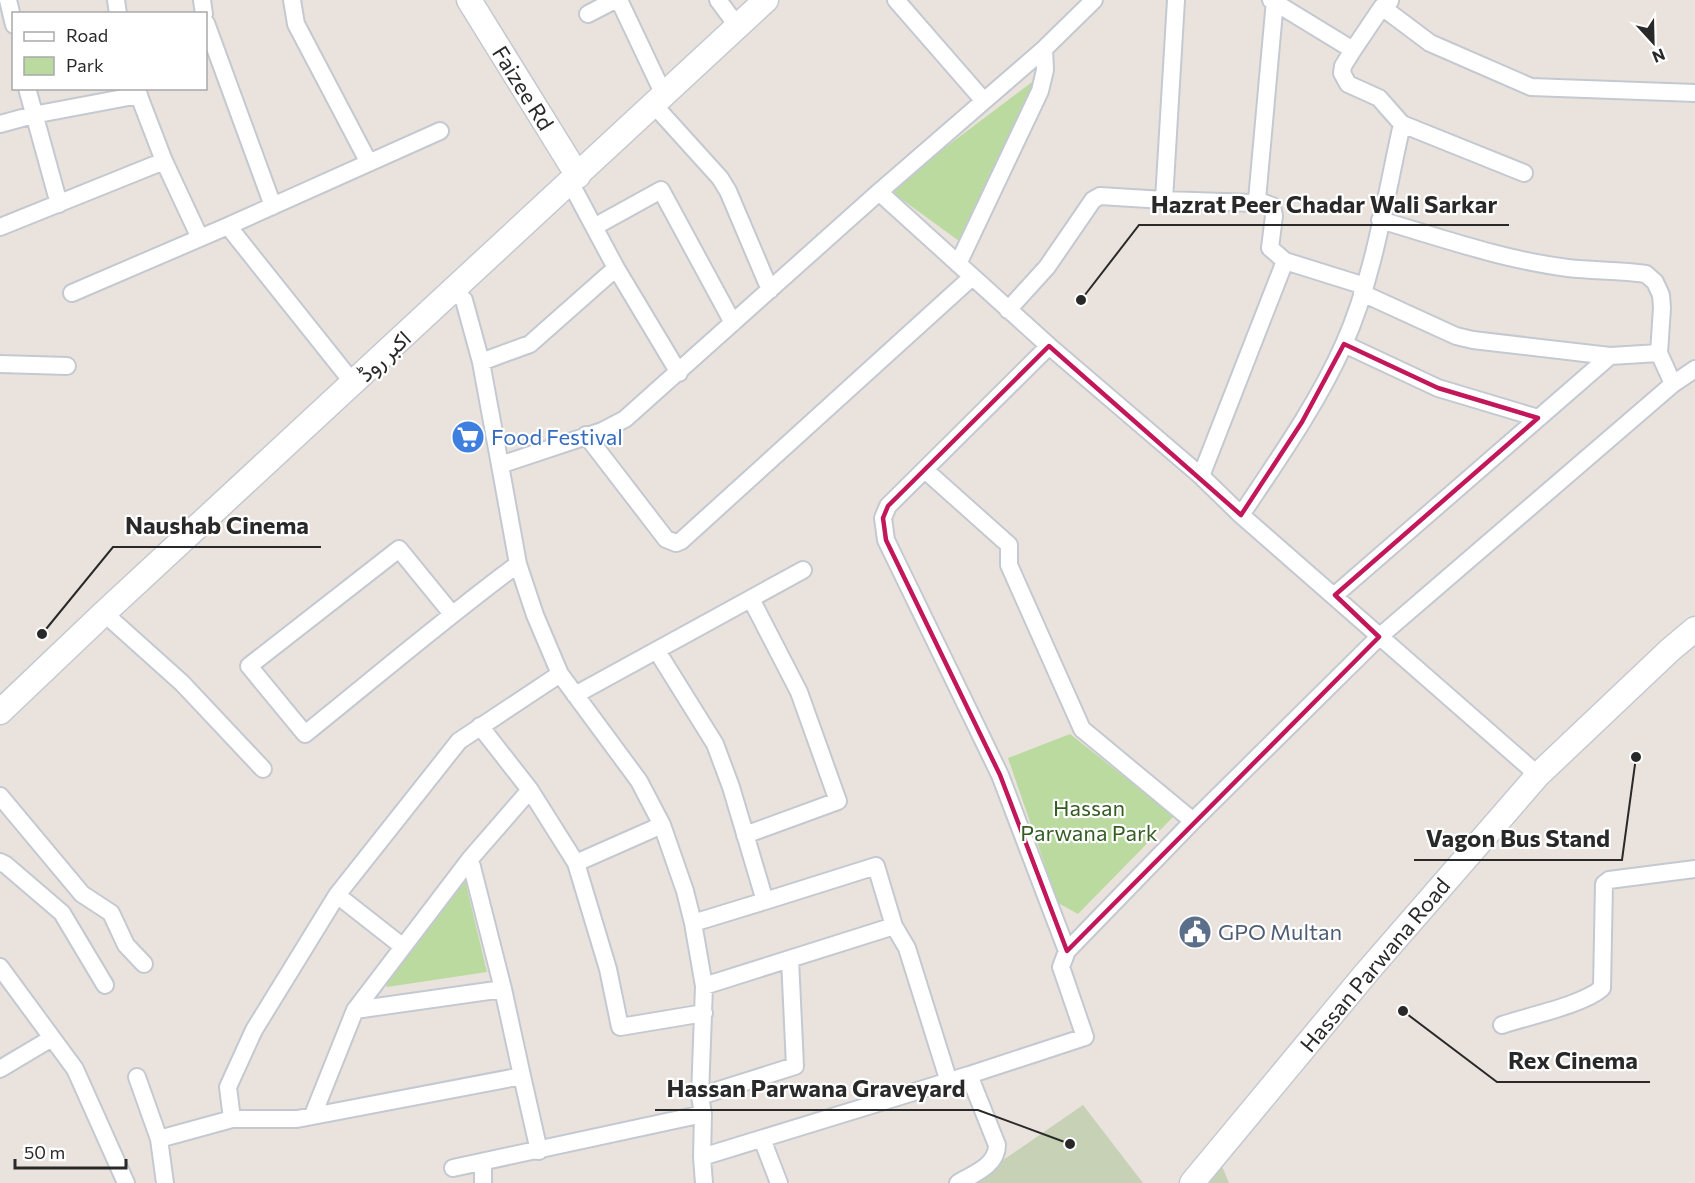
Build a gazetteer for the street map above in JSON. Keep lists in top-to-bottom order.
{
  "streets": {
    "main road": ["Faizee Rd", "اکبر روڈ", "Hassan Parwana Road"]
  },
  "crossings": [
    ["Faizee Rd", "اکبر روڈ"]
  ],
  "parks": ["Hassan Parwana Park"],
  "places": {
    "other": [
      "Hazrat Peer Chadar Wali Sarkar",
      "Naushab Cinema",
      "Vagon Bus Stand",
      "Rex Cinema",
      "Hassan Parwana Graveyard"
    ],
    "supermarket": ["Food Festival"],
    "public building": ["GPO Multan"]
  },
  "legend": ["Road", "Park"],
  "scale_bar": "50 m",
  "north": "bottom"
}
